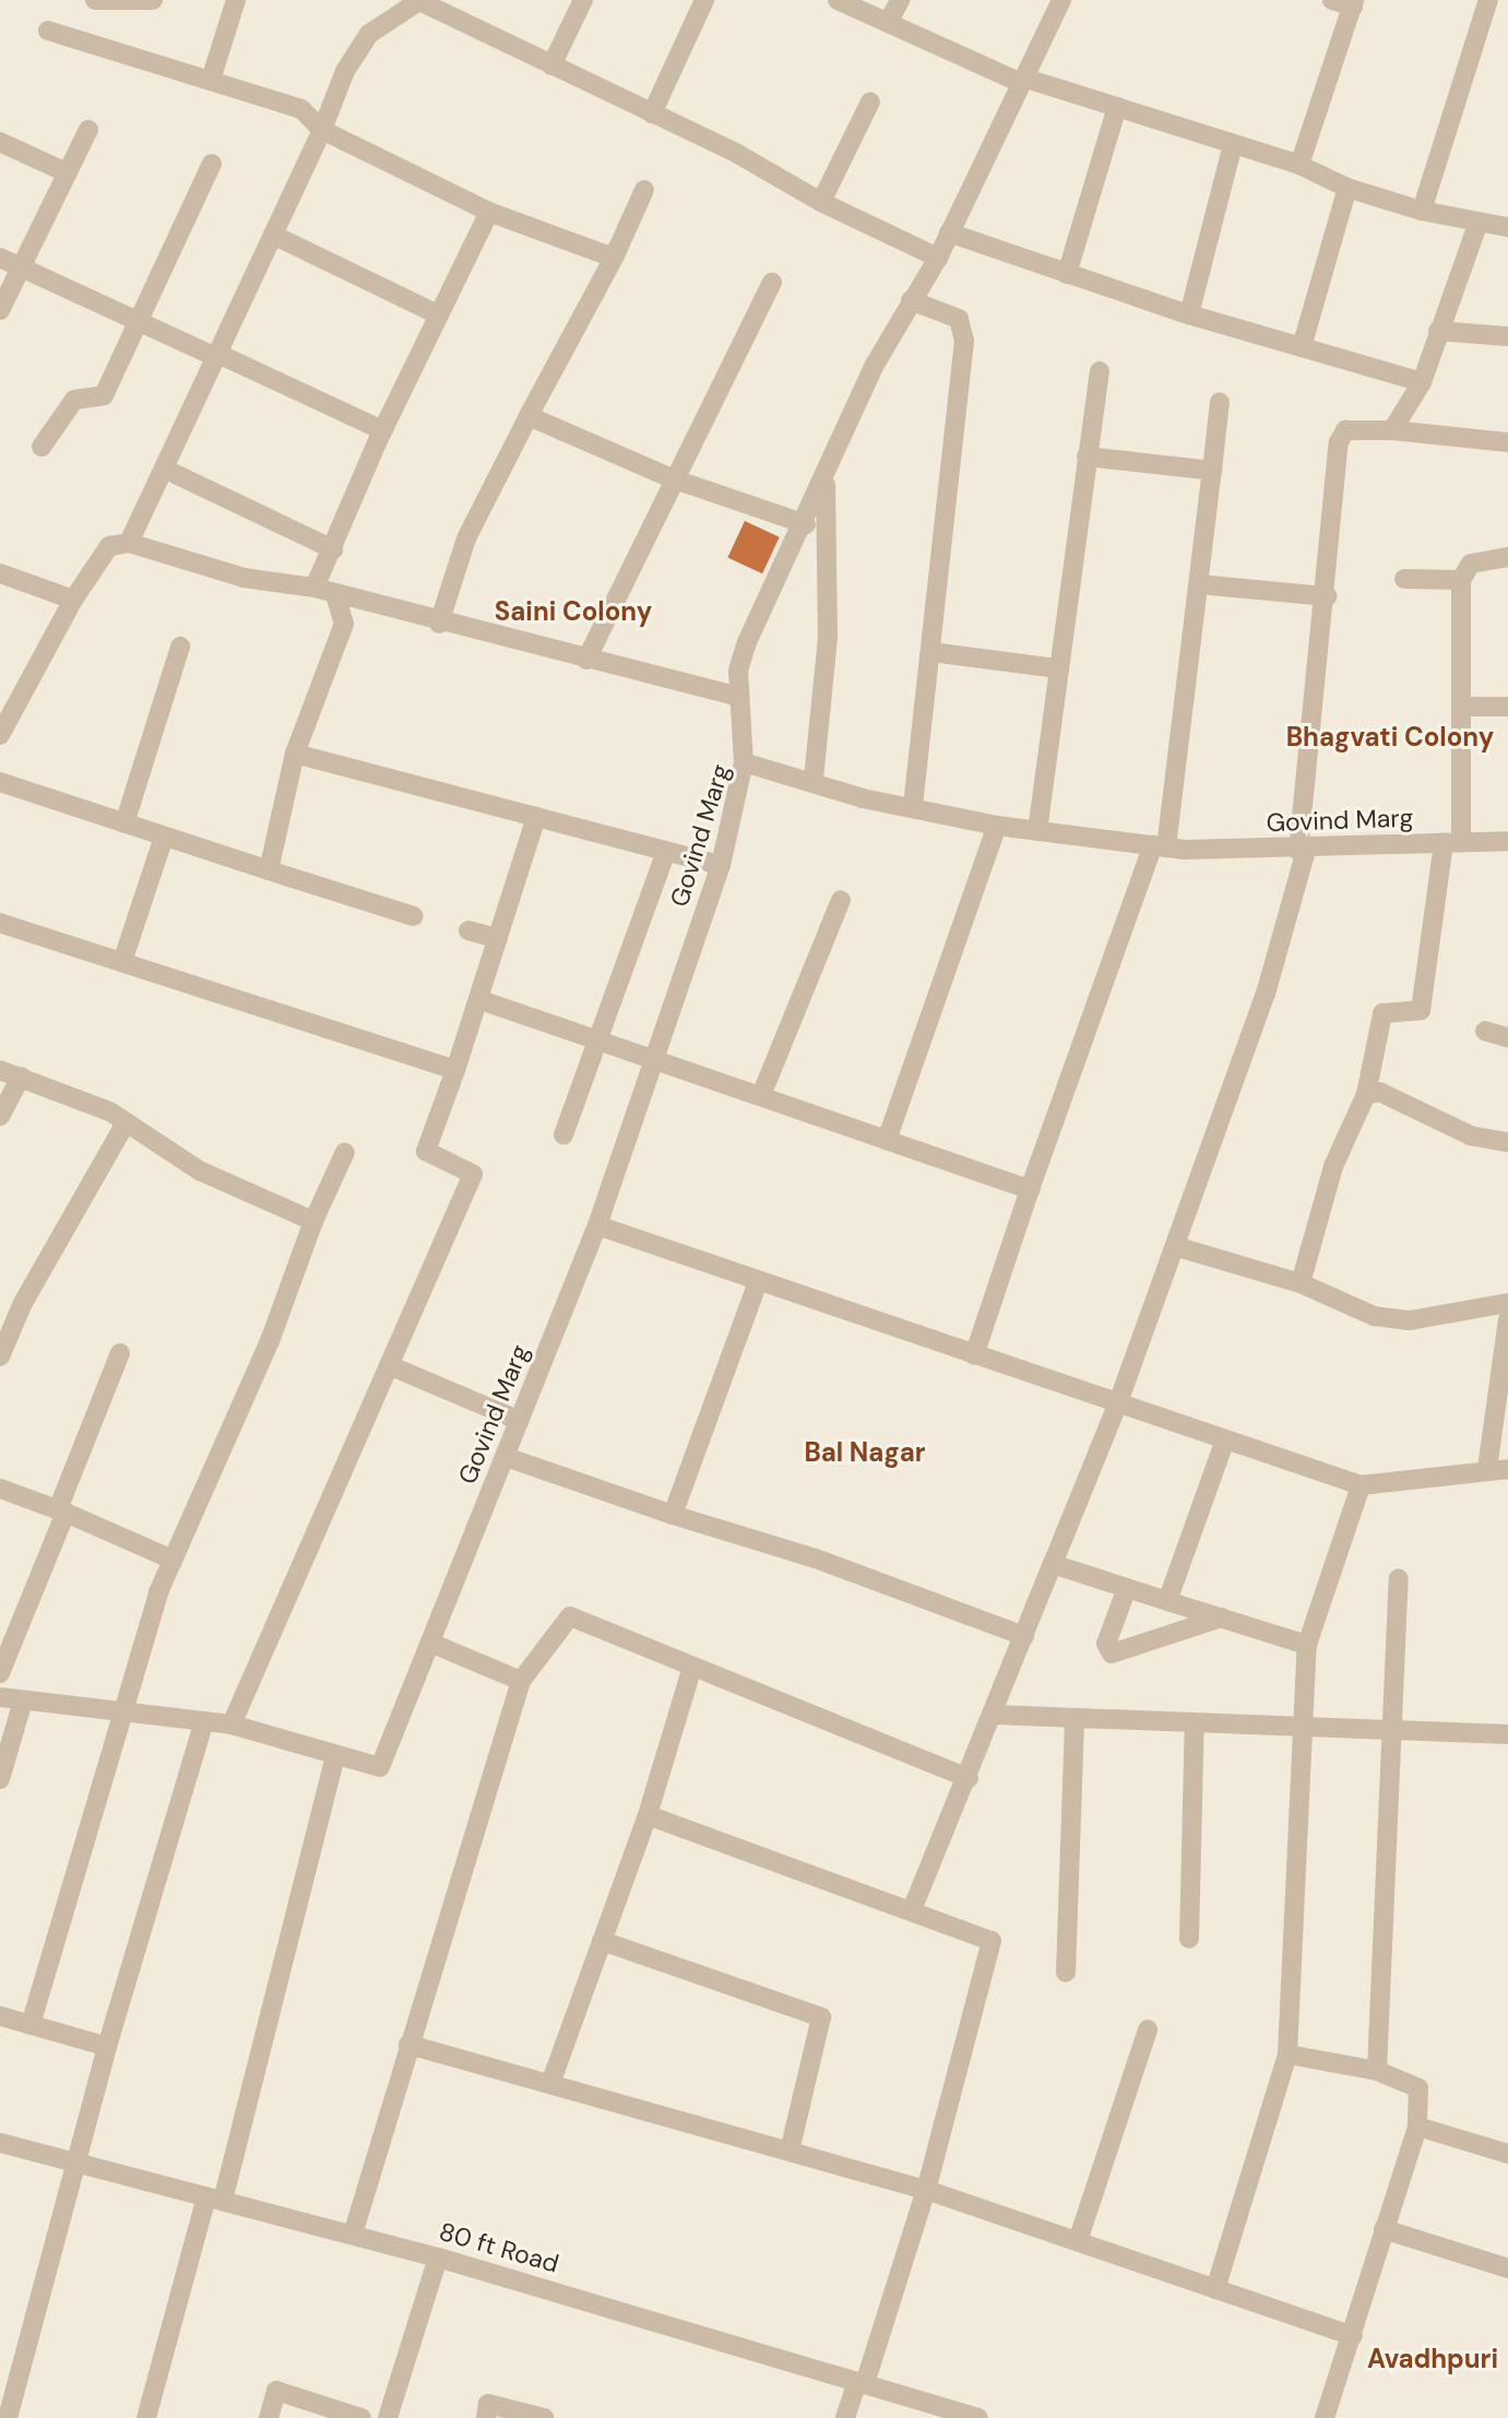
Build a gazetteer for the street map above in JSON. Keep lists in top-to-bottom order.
{
  "streets": {
    "street": ["Govind Marg", "80 ft Road"]
  },
  "districts": [
    "Saini Colony",
    "Bhagvati Colony",
    "Bal Nagar",
    "Avadhpuri"
  ]
}
